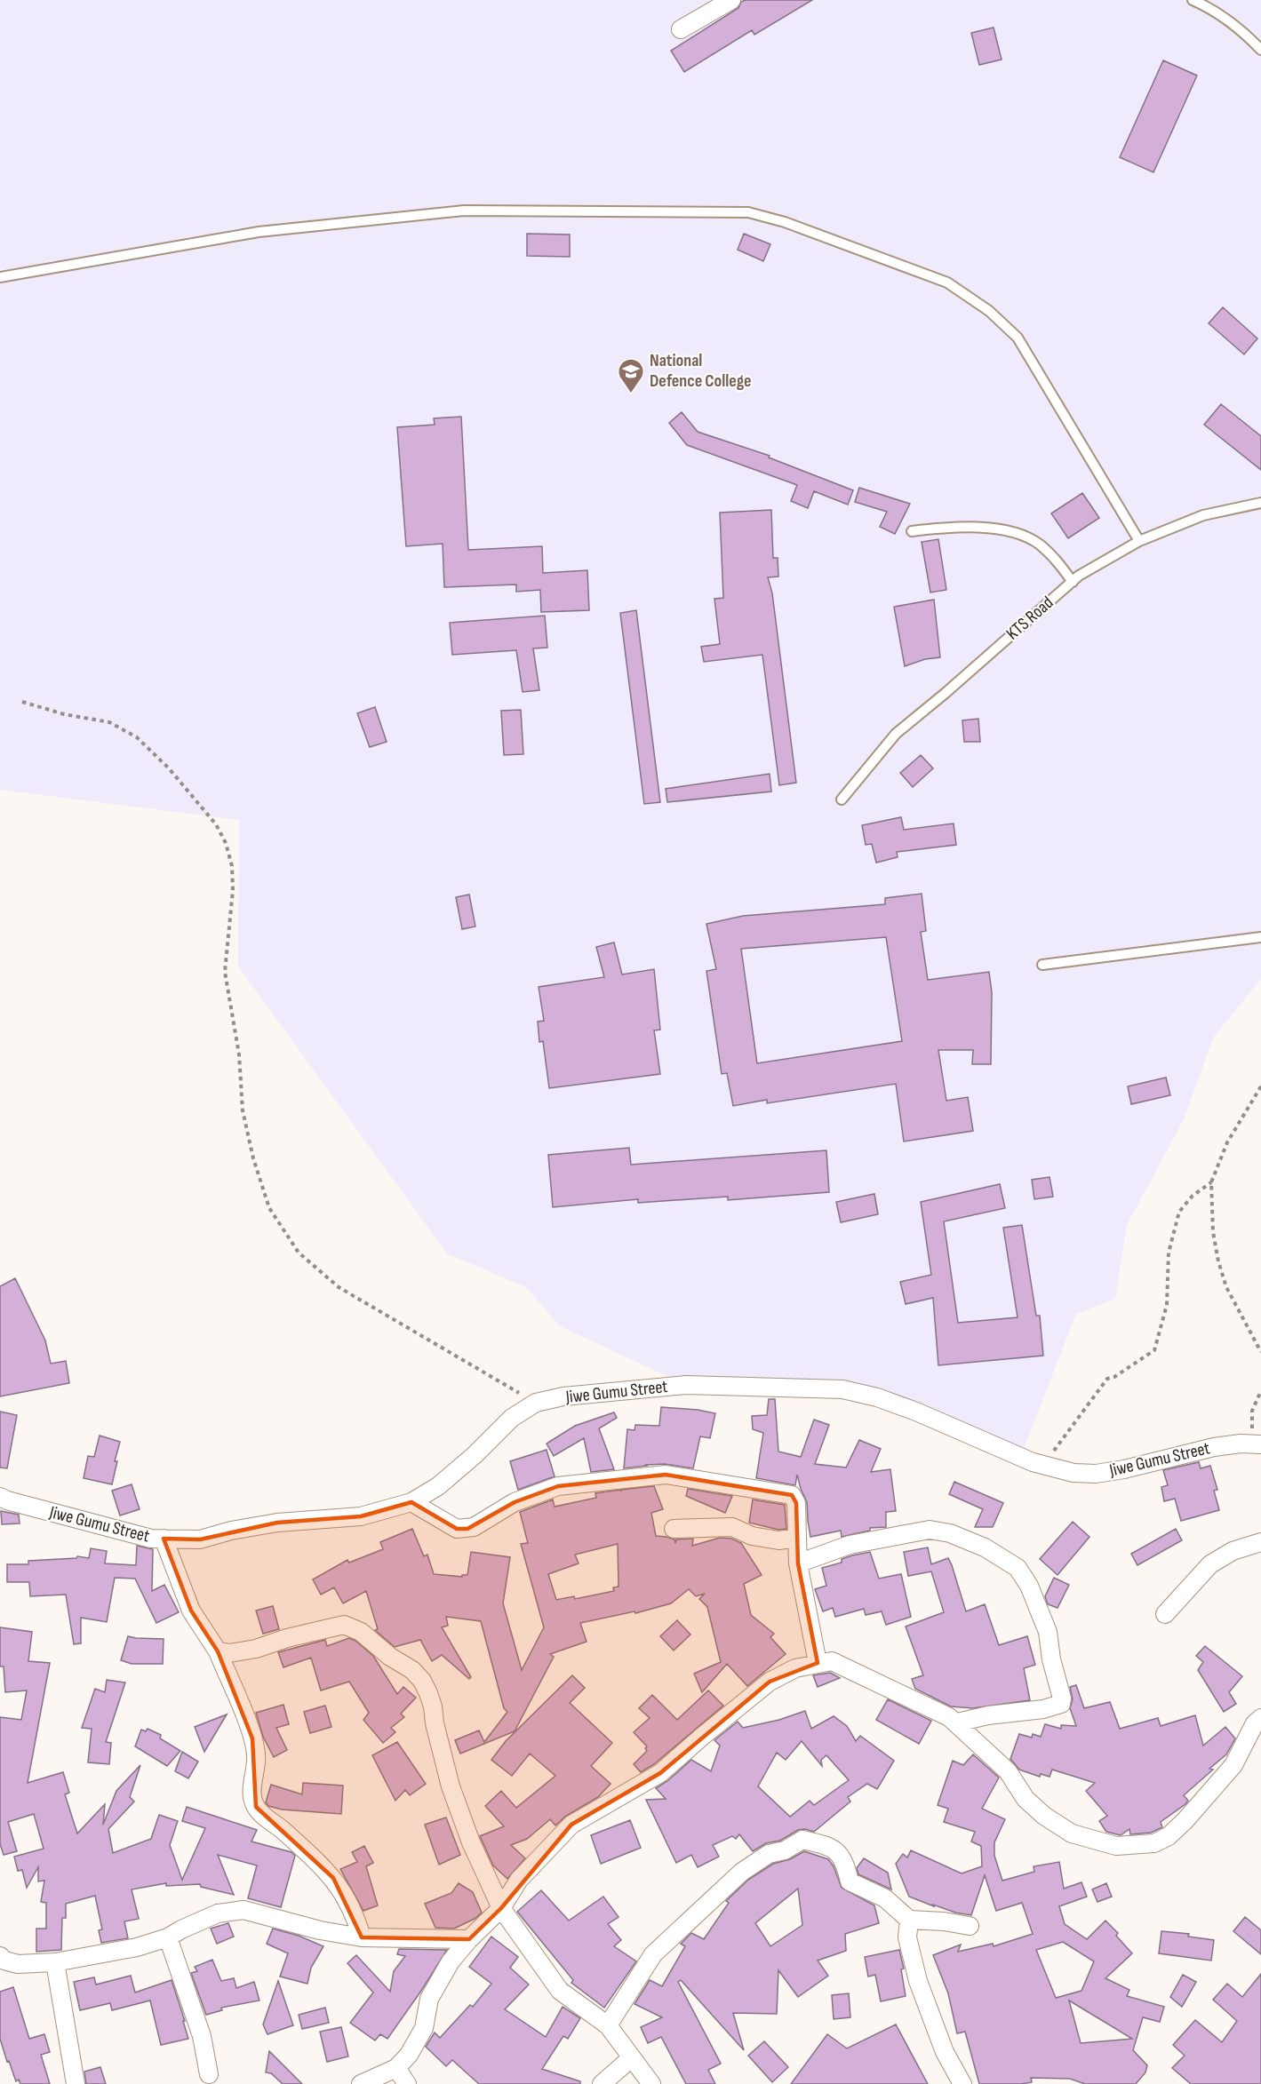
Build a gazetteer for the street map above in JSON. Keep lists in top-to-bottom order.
{
  "streets": {
    "street": ["Jiwe Gumu Street"],
    "lane": ["KTS Road"]
  },
  "places": {
    "school or university": ["National Defence College"]
  }
}
